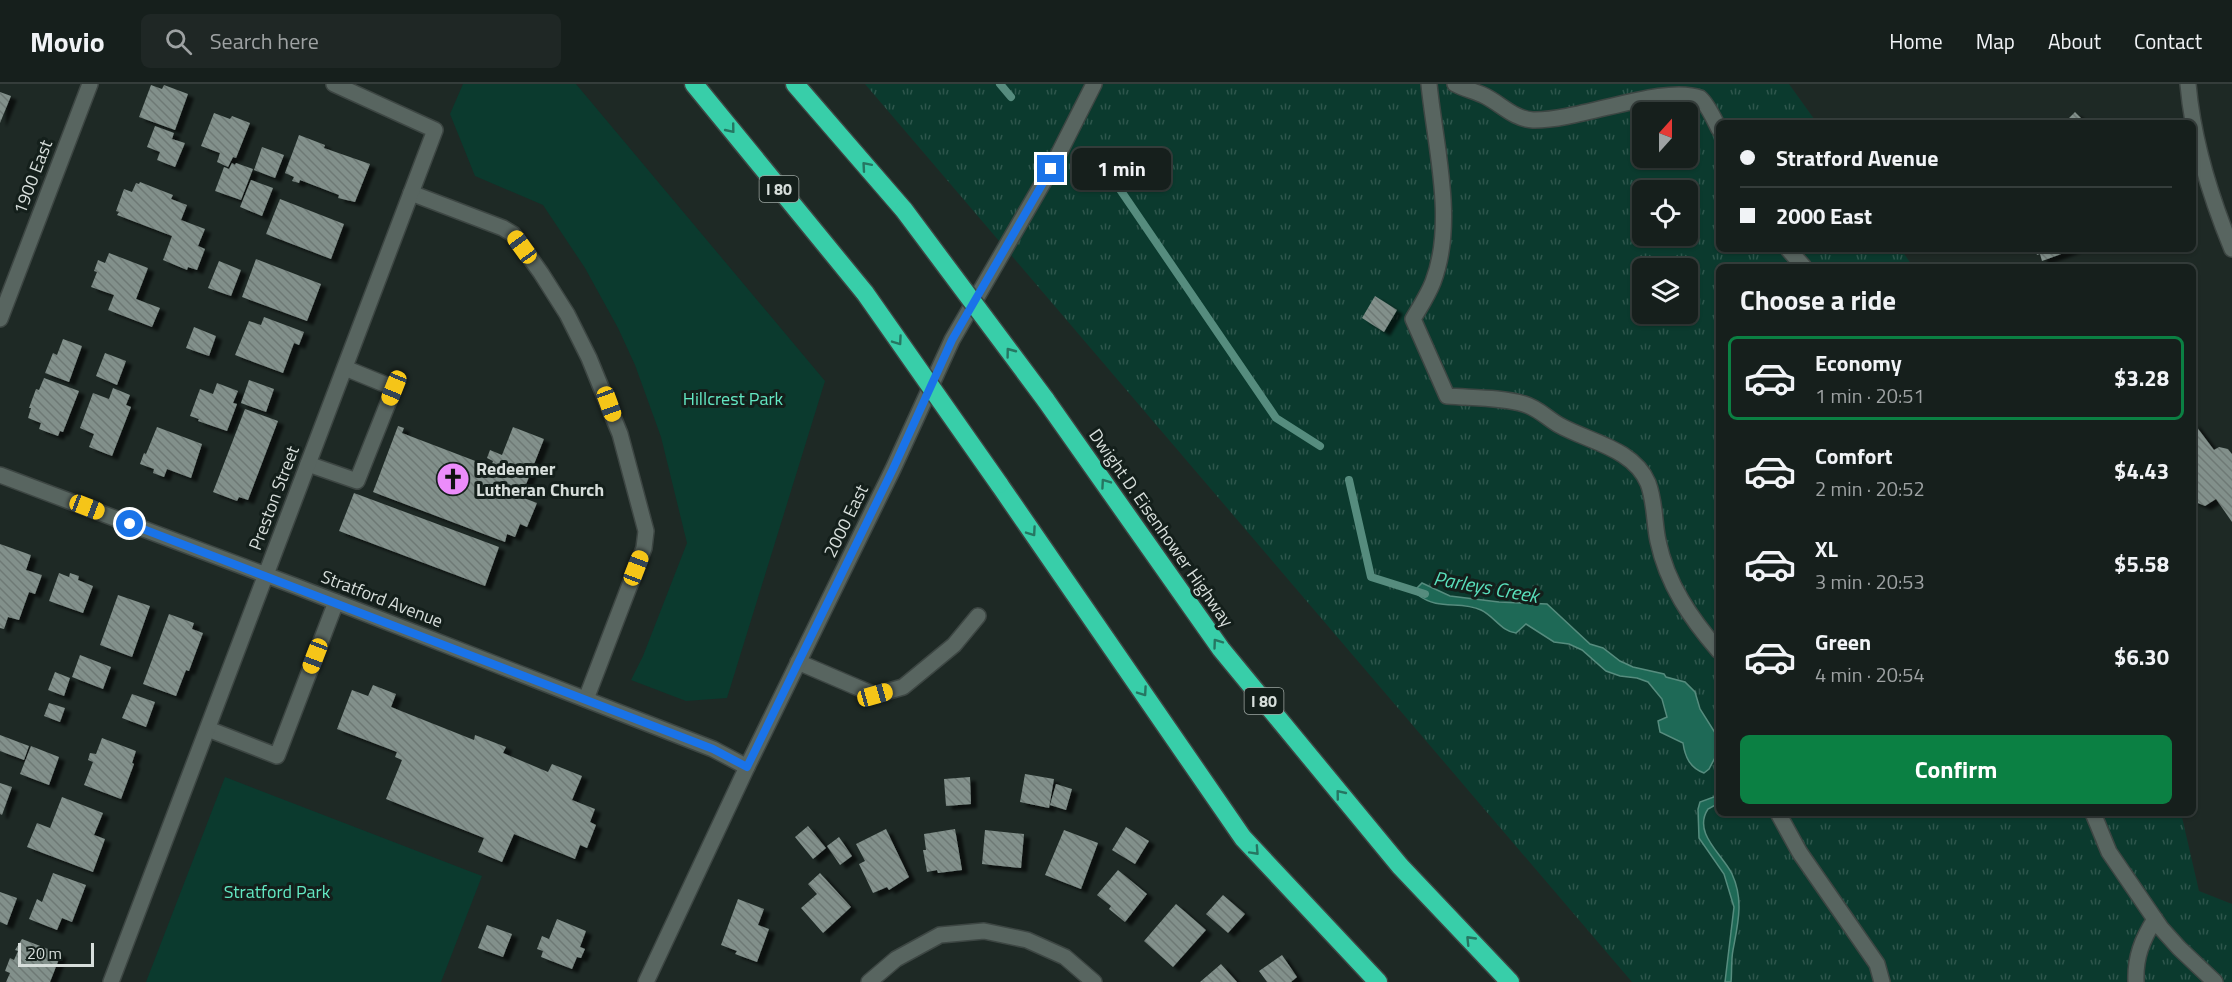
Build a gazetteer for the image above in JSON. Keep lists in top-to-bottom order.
{
  "streets": {
    "highway": ["I 80", "Dwight D. Eisenhower Highway"],
    "street": [
      "1900 East",
      "Preston Street",
      "2000 East",
      "Stratford Avenue"
    ]
  },
  "crossings": [
    ["Preston Street", "Stratford Avenue"],
    ["2000 East", "Stratford Avenue"]
  ],
  "water": ["Parleys Creek"],
  "parks": ["Hillcrest Park", "Stratford Park"],
  "places": {
    "church": ["Redeemer Lutheran Church"]
  },
  "scale_bar": "20 m",
  "north": "top",
  "page": {
    "header": "Movio",
    "search": "Search here",
    "nav": [
      "Home",
      "Map",
      "About",
      "Contact"
    ],
    "banner": ["Stratford Avenue", "2000 East"],
    "bubble": "1 min",
    "heading": "Choose a ride",
    "list": [
      {
        "name": "Economy",
        "note": "1 min · 20:51",
        "value": "$3.28"
      },
      {
        "name": "Comfort",
        "note": "2 min · 20:52",
        "value": "$4.43"
      },
      {
        "name": "XL",
        "note": "3 min · 20:53",
        "value": "$5.58"
      },
      {
        "name": "Green",
        "note": "4 min · 20:54",
        "value": "$6.30"
      }
    ],
    "buttons": "Confirm",
    "scale": "20 m"
  }
}
